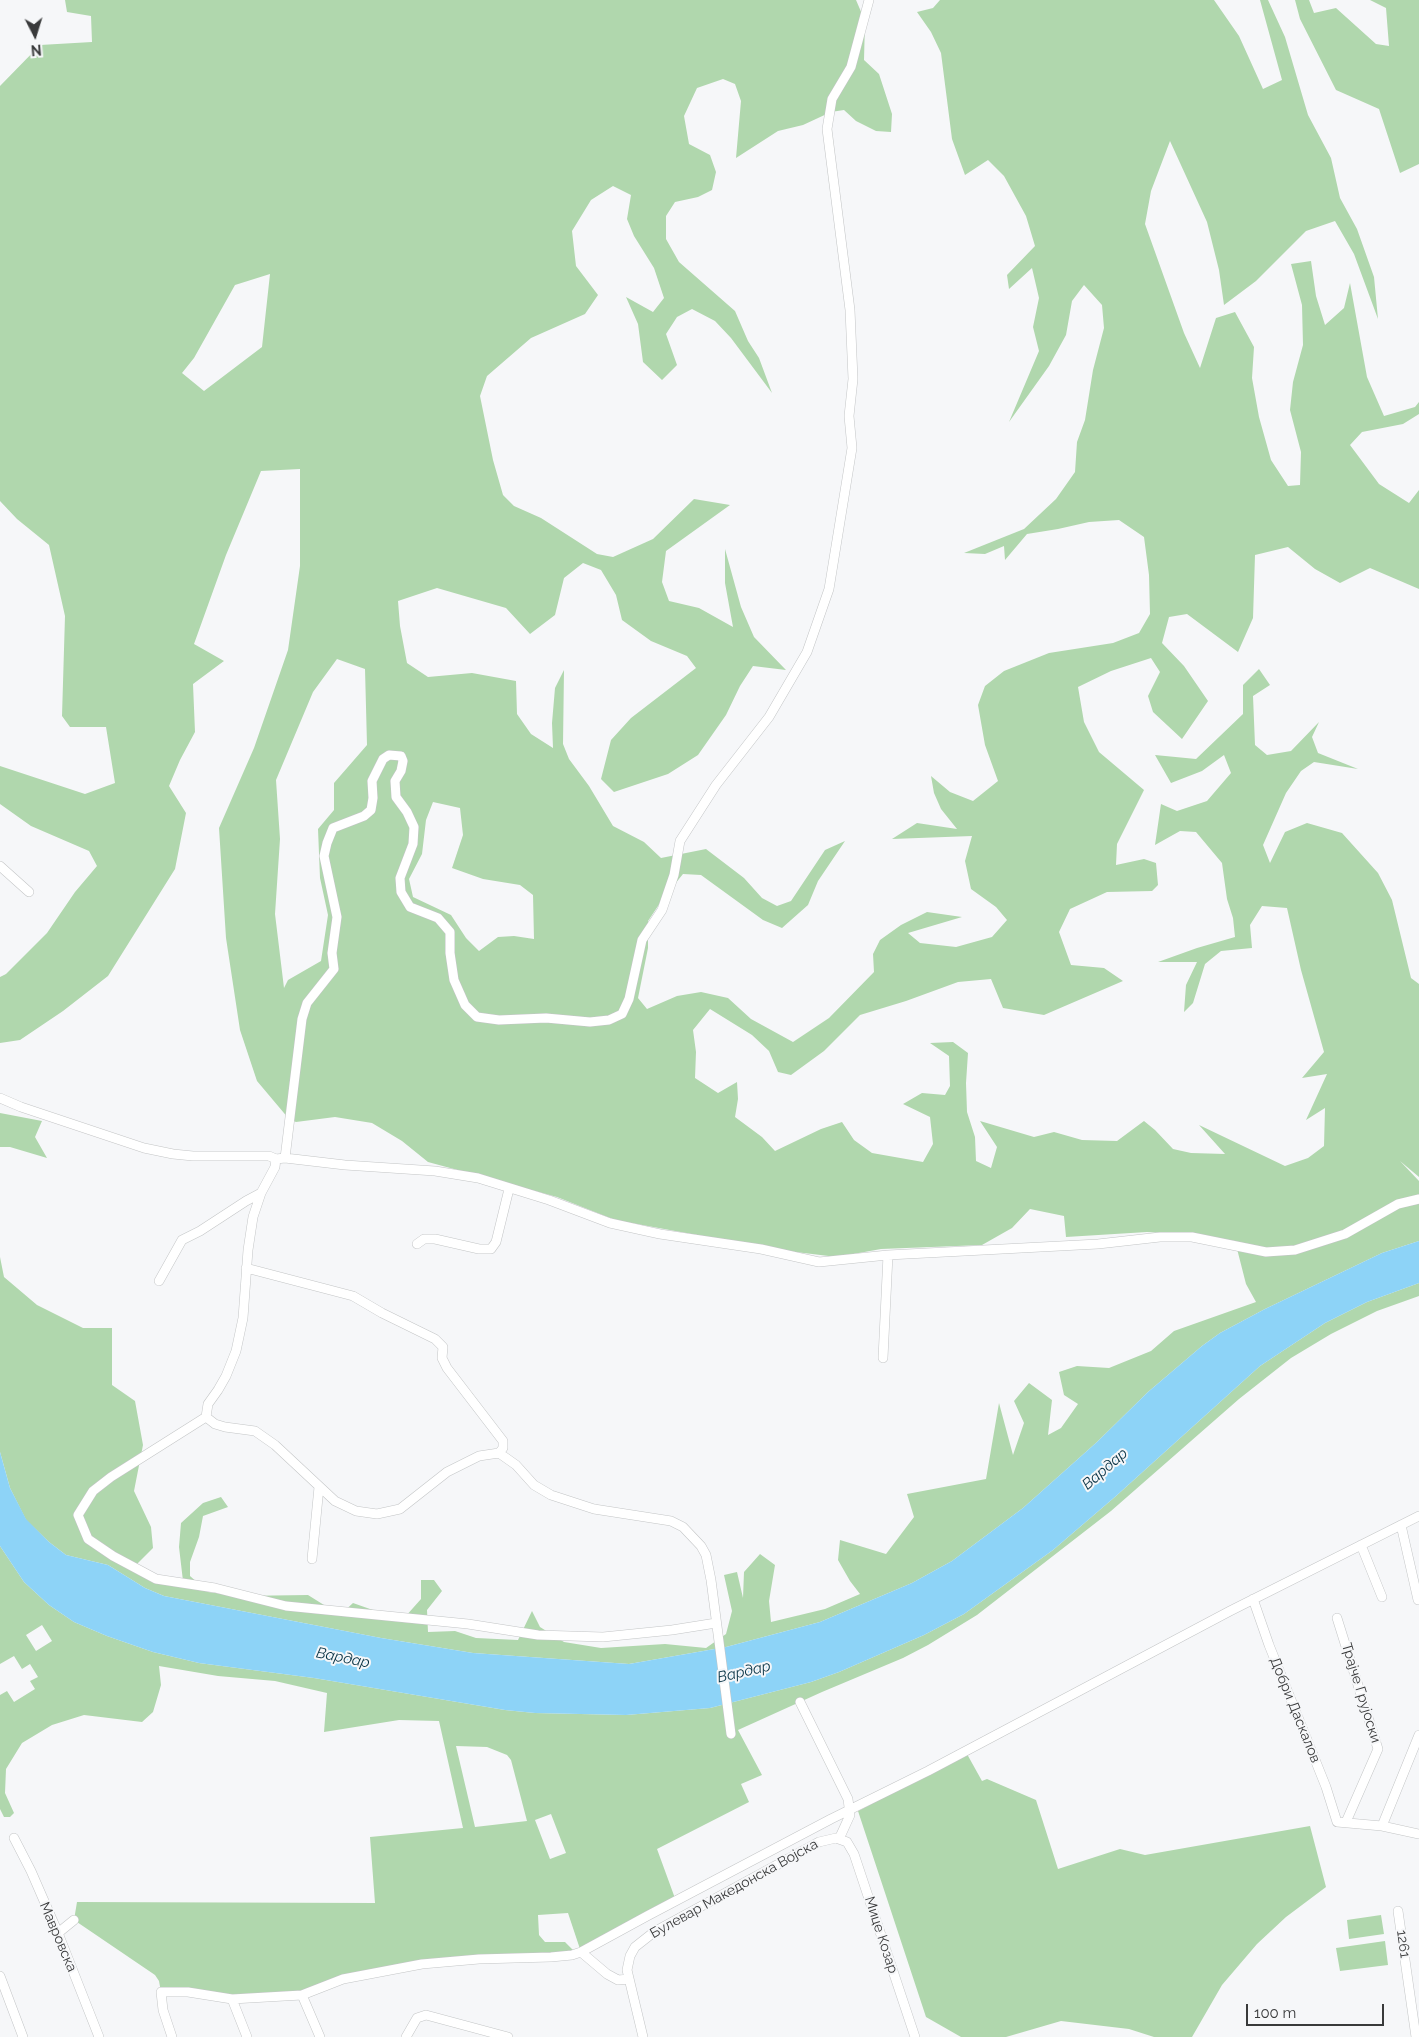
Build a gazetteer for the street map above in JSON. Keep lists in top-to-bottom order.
{
  "streets": {
    "street": [
      "Трајче Грујоски",
      "Добри Даскалов",
      "Булевар Македонска Војска",
      "Мице Козар",
      "Мавровска",
      "1261"
    ]
  },
  "crossings": [
    ["Трајче Грујоски", "Добри Даскалов"],
    ["Булевар Македонска Војска", "Мице Козар"]
  ],
  "water": ["Вардар"],
  "scale_bar": "100 m",
  "north": "bottom"
}
